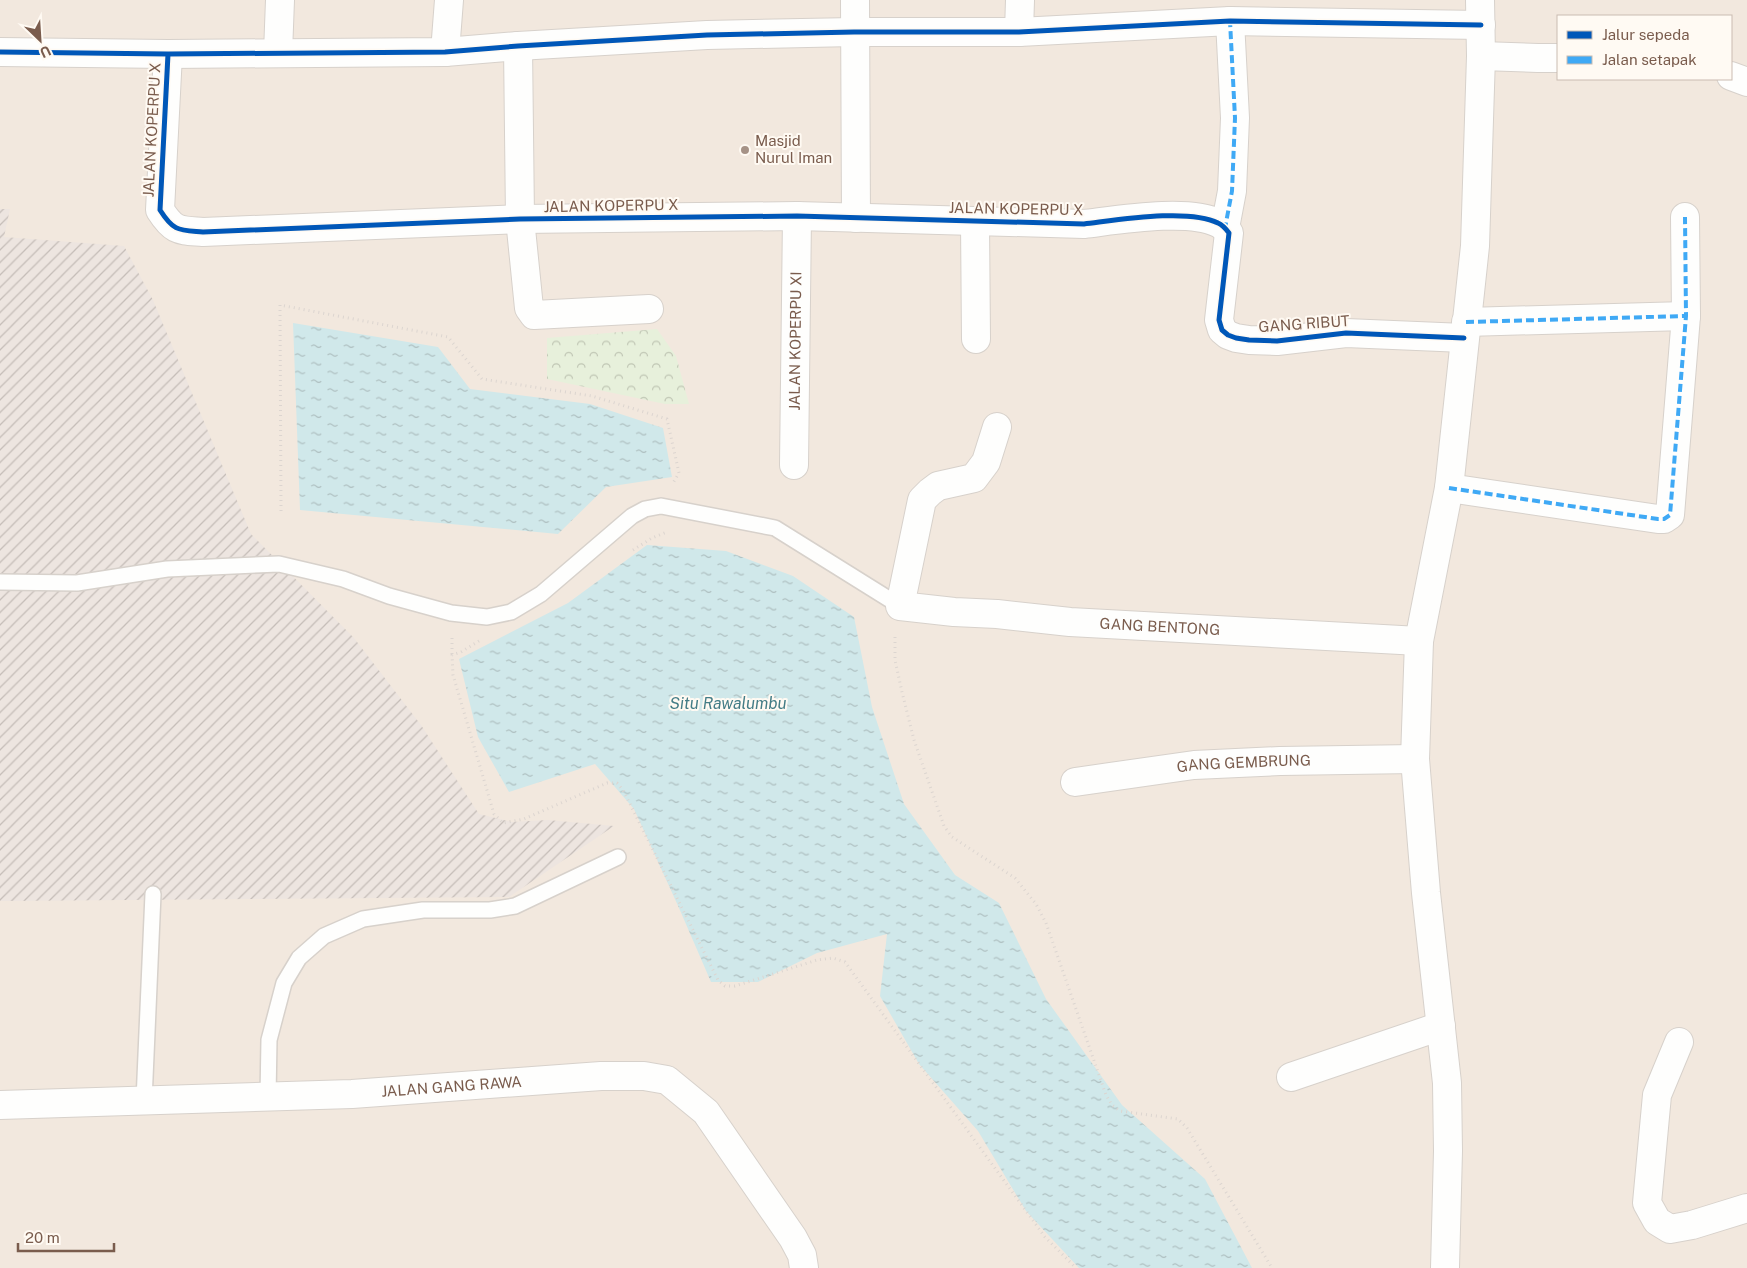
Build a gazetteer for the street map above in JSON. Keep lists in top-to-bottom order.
{
  "streets": {
    "street": [
      "JALAN KOPERPU X",
      "GANG RIBUT",
      "JALAN KOPERPU XI",
      "GANG BENTONG",
      "GANG GEMBRUNG",
      "JALAN GANG RAWA"
    ]
  },
  "crossings": [
    ["JALAN KOPERPU X", "GANG RIBUT"],
    ["JALAN KOPERPU X", "JALAN KOPERPU XI"]
  ],
  "water": ["Situ Rawalumbu"],
  "places": ["Masjid Nurul Iman"],
  "legend": ["Jalur sepeda", "Jalan setapak"],
  "scale_bar": "20 m",
  "north": "bottom right"
}
